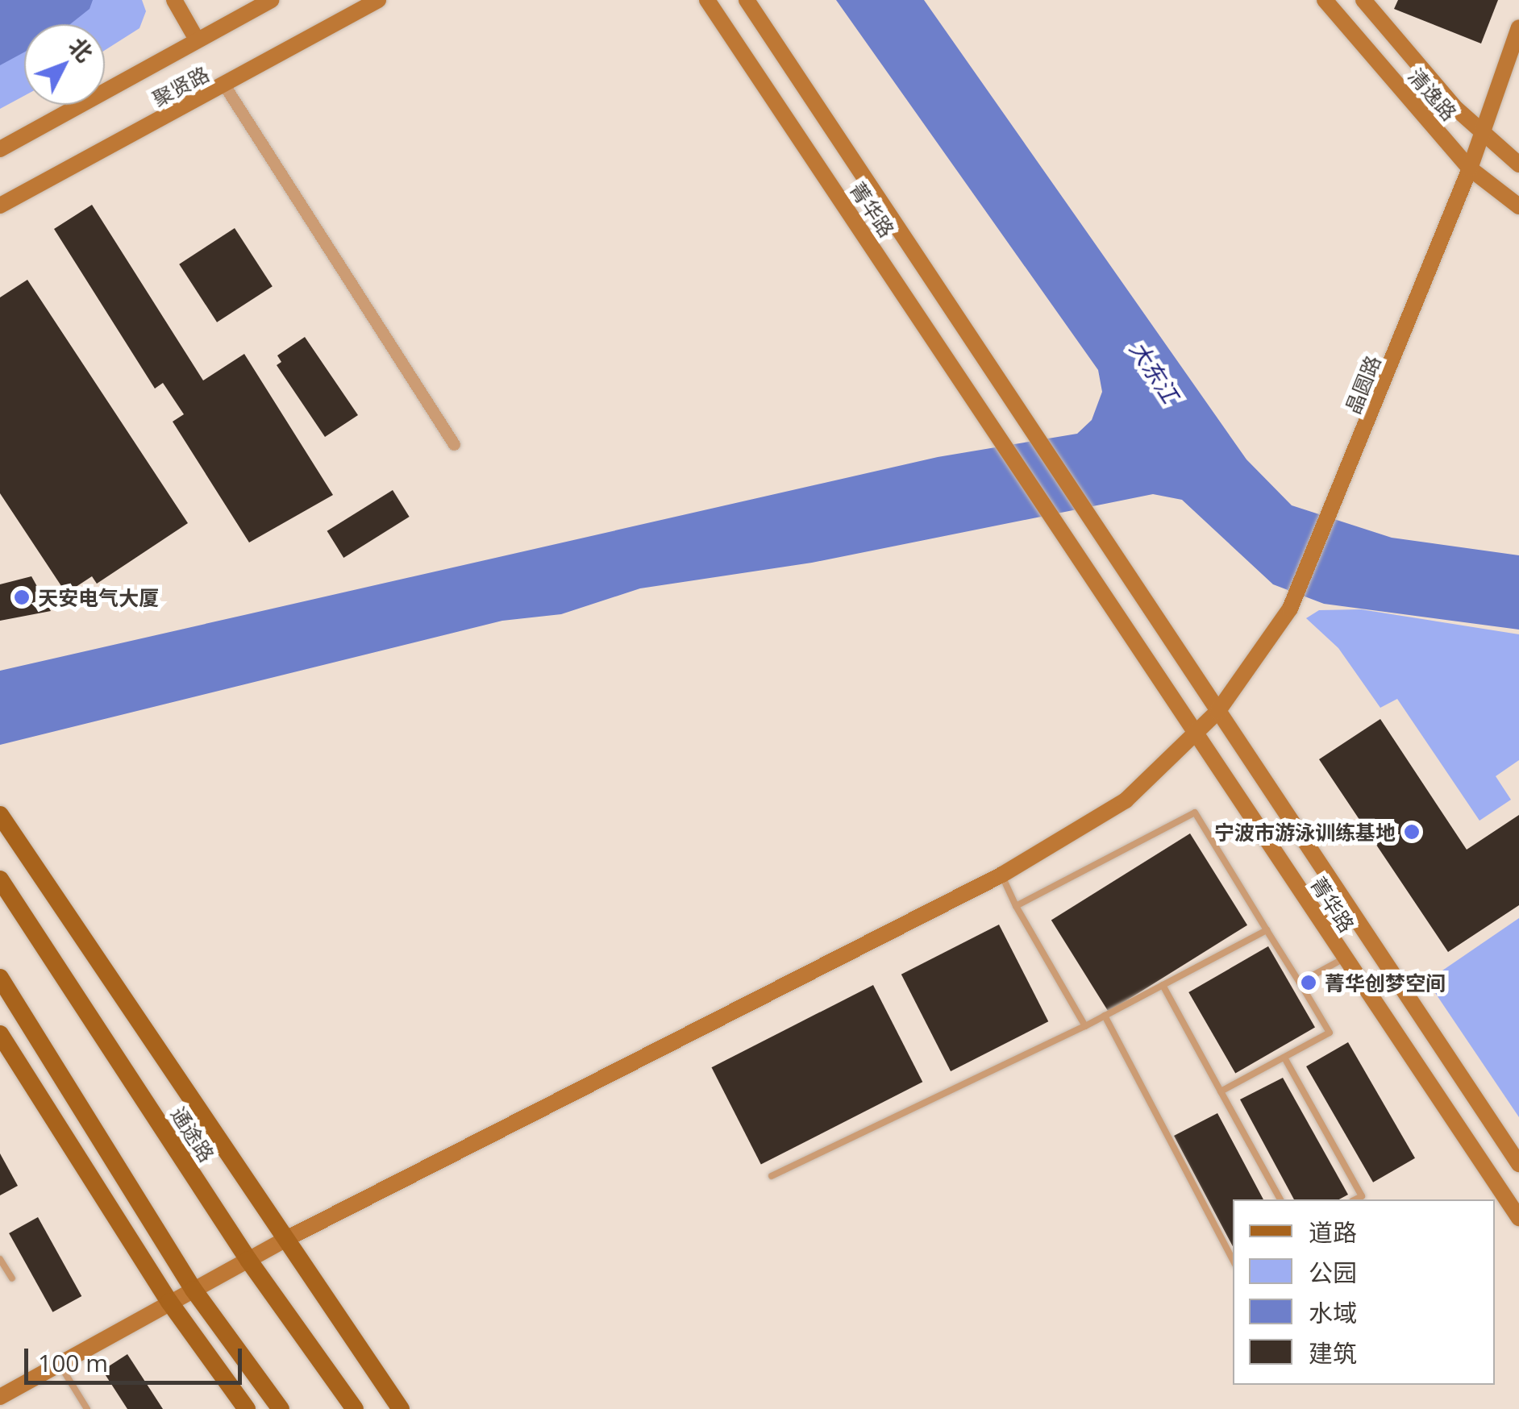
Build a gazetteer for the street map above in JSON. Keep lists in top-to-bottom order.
{
  "streets": {
    "main road": ["通途路"],
    "street": [
      "聚贤路",
      "清逸路",
      "菁华路",
      "晶圆路"
    ]
  },
  "crossings": [
    ["清逸路", "晶圆路"],
    ["菁华路", "晶圆路"],
    ["晶圆路", "通途路"]
  ],
  "water": ["大东江"],
  "places": ["天安电气大厦", "宁波市游泳训练基地", "菁华创梦空间"],
  "legend": [
    "道路",
    "公园",
    "水域",
    "建筑"
  ],
  "scale_bar": "100 m",
  "north": "top right"
}
